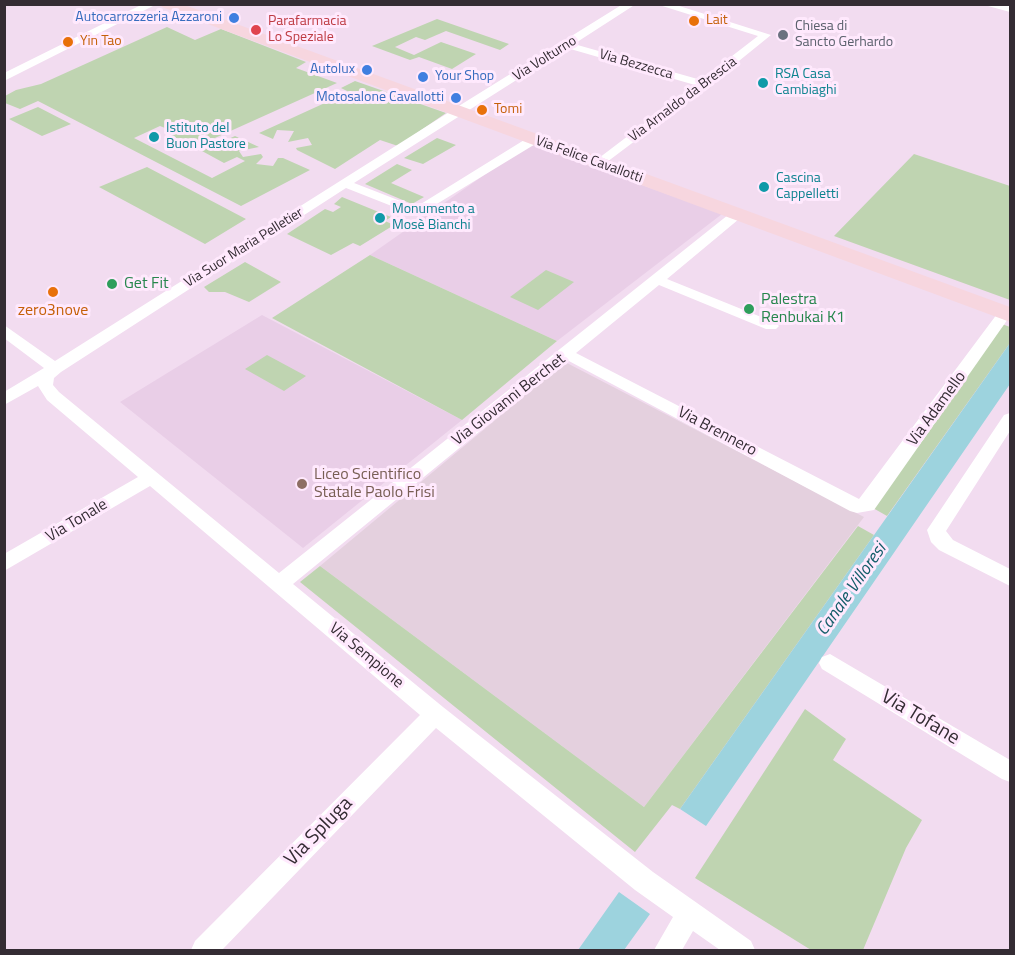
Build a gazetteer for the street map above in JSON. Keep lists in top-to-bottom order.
{
  "streets": {
    "street": [
      "Via Volturno",
      "Via Bezzecca",
      "Via Arnaldo da Brescia",
      "Via Felice Cavallotti",
      "Via Suor Maria Pelletier",
      "Via Giovanni Berchet",
      "Via Adamello",
      "Via Brennero",
      "Via Tonale",
      "Via Sempione",
      "Via Tofane",
      "Via Spluga"
    ]
  },
  "crossings": [
    ["Via Volturno", "Via Bezzecca"],
    ["Via Volturno", "Via Felice Cavallotti"],
    ["Via Volturno", "Via Suor Maria Pelletier"],
    ["Via Bezzecca", "Via Arnaldo da Brescia"],
    ["Via Arnaldo da Brescia", "Via Felice Cavallotti"],
    ["Via Felice Cavallotti", "Via Suor Maria Pelletier"],
    ["Via Felice Cavallotti", "Via Giovanni Berchet"],
    ["Via Felice Cavallotti", "Via Adamello"],
    ["Via Suor Maria Pelletier", "Via Sempione"],
    ["Via Giovanni Berchet", "Via Brennero"],
    ["Via Giovanni Berchet", "Via Sempione"],
    ["Via Adamello", "Via Brennero"],
    ["Via Tonale", "Via Sempione"],
    ["Via Sempione", "Via Spluga"]
  ],
  "water": ["Canale Villoresi"],
  "places": [
    "Autocarrozzeria Azzaroni",
    "Lait",
    "Parafarmacia Lo Speziale",
    "Chiesa di Sancto Gerhardo",
    "Yin Tao",
    "Autolux",
    "Your Shop",
    "RSA Casa Cambiaghi",
    "Motosalone Cavallotti",
    "Tomi",
    "Istituto del Buon Pastore",
    "Cascina Cappelletti",
    "Monumento a Mosè Bianchi",
    "Get Fit",
    "zero3nove",
    "Palestra Renbukai K1",
    "Liceo Scientifico Statale Paolo Frisi"
  ]
}
